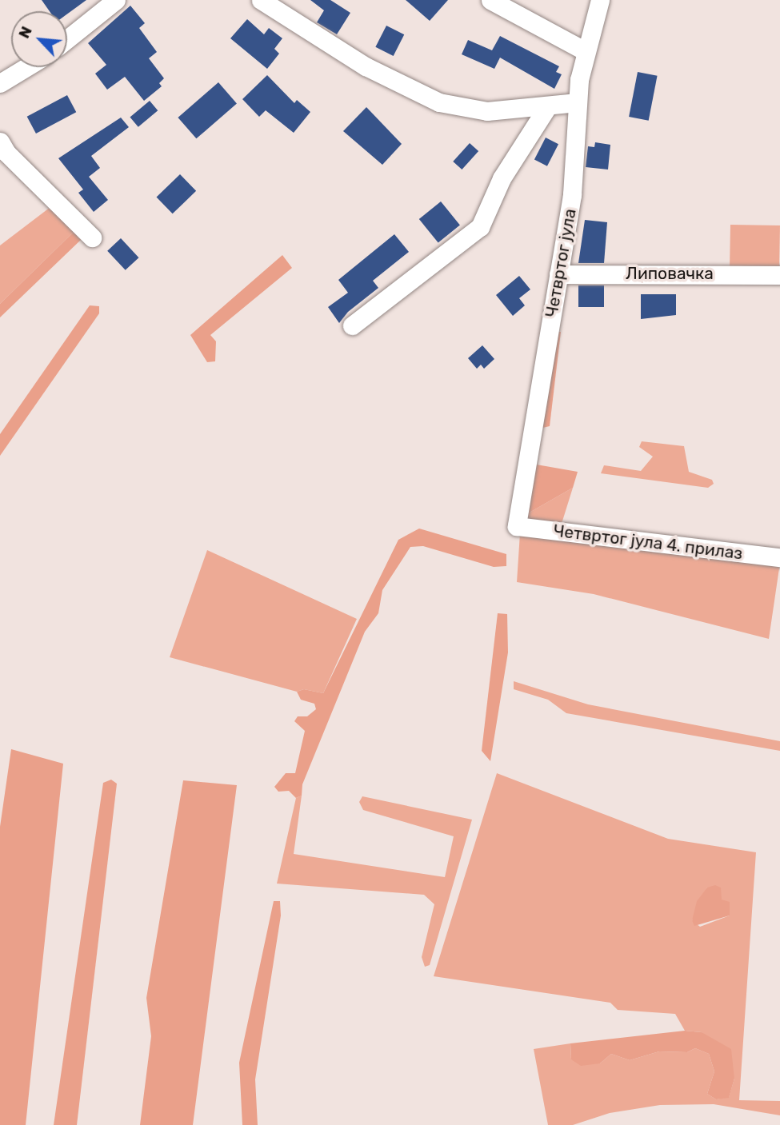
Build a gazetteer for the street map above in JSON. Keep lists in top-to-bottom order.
{
  "streets": {
    "street": ["Четвртог јула", "Липовачка", "Четвртог јула 4. прилаз"]
  },
  "crossings": [
    ["Четвртог јула", "Липовачка"],
    ["Четвртог јула", "Четвртог јула 4. прилаз"]
  ],
  "north": "top left"
}
